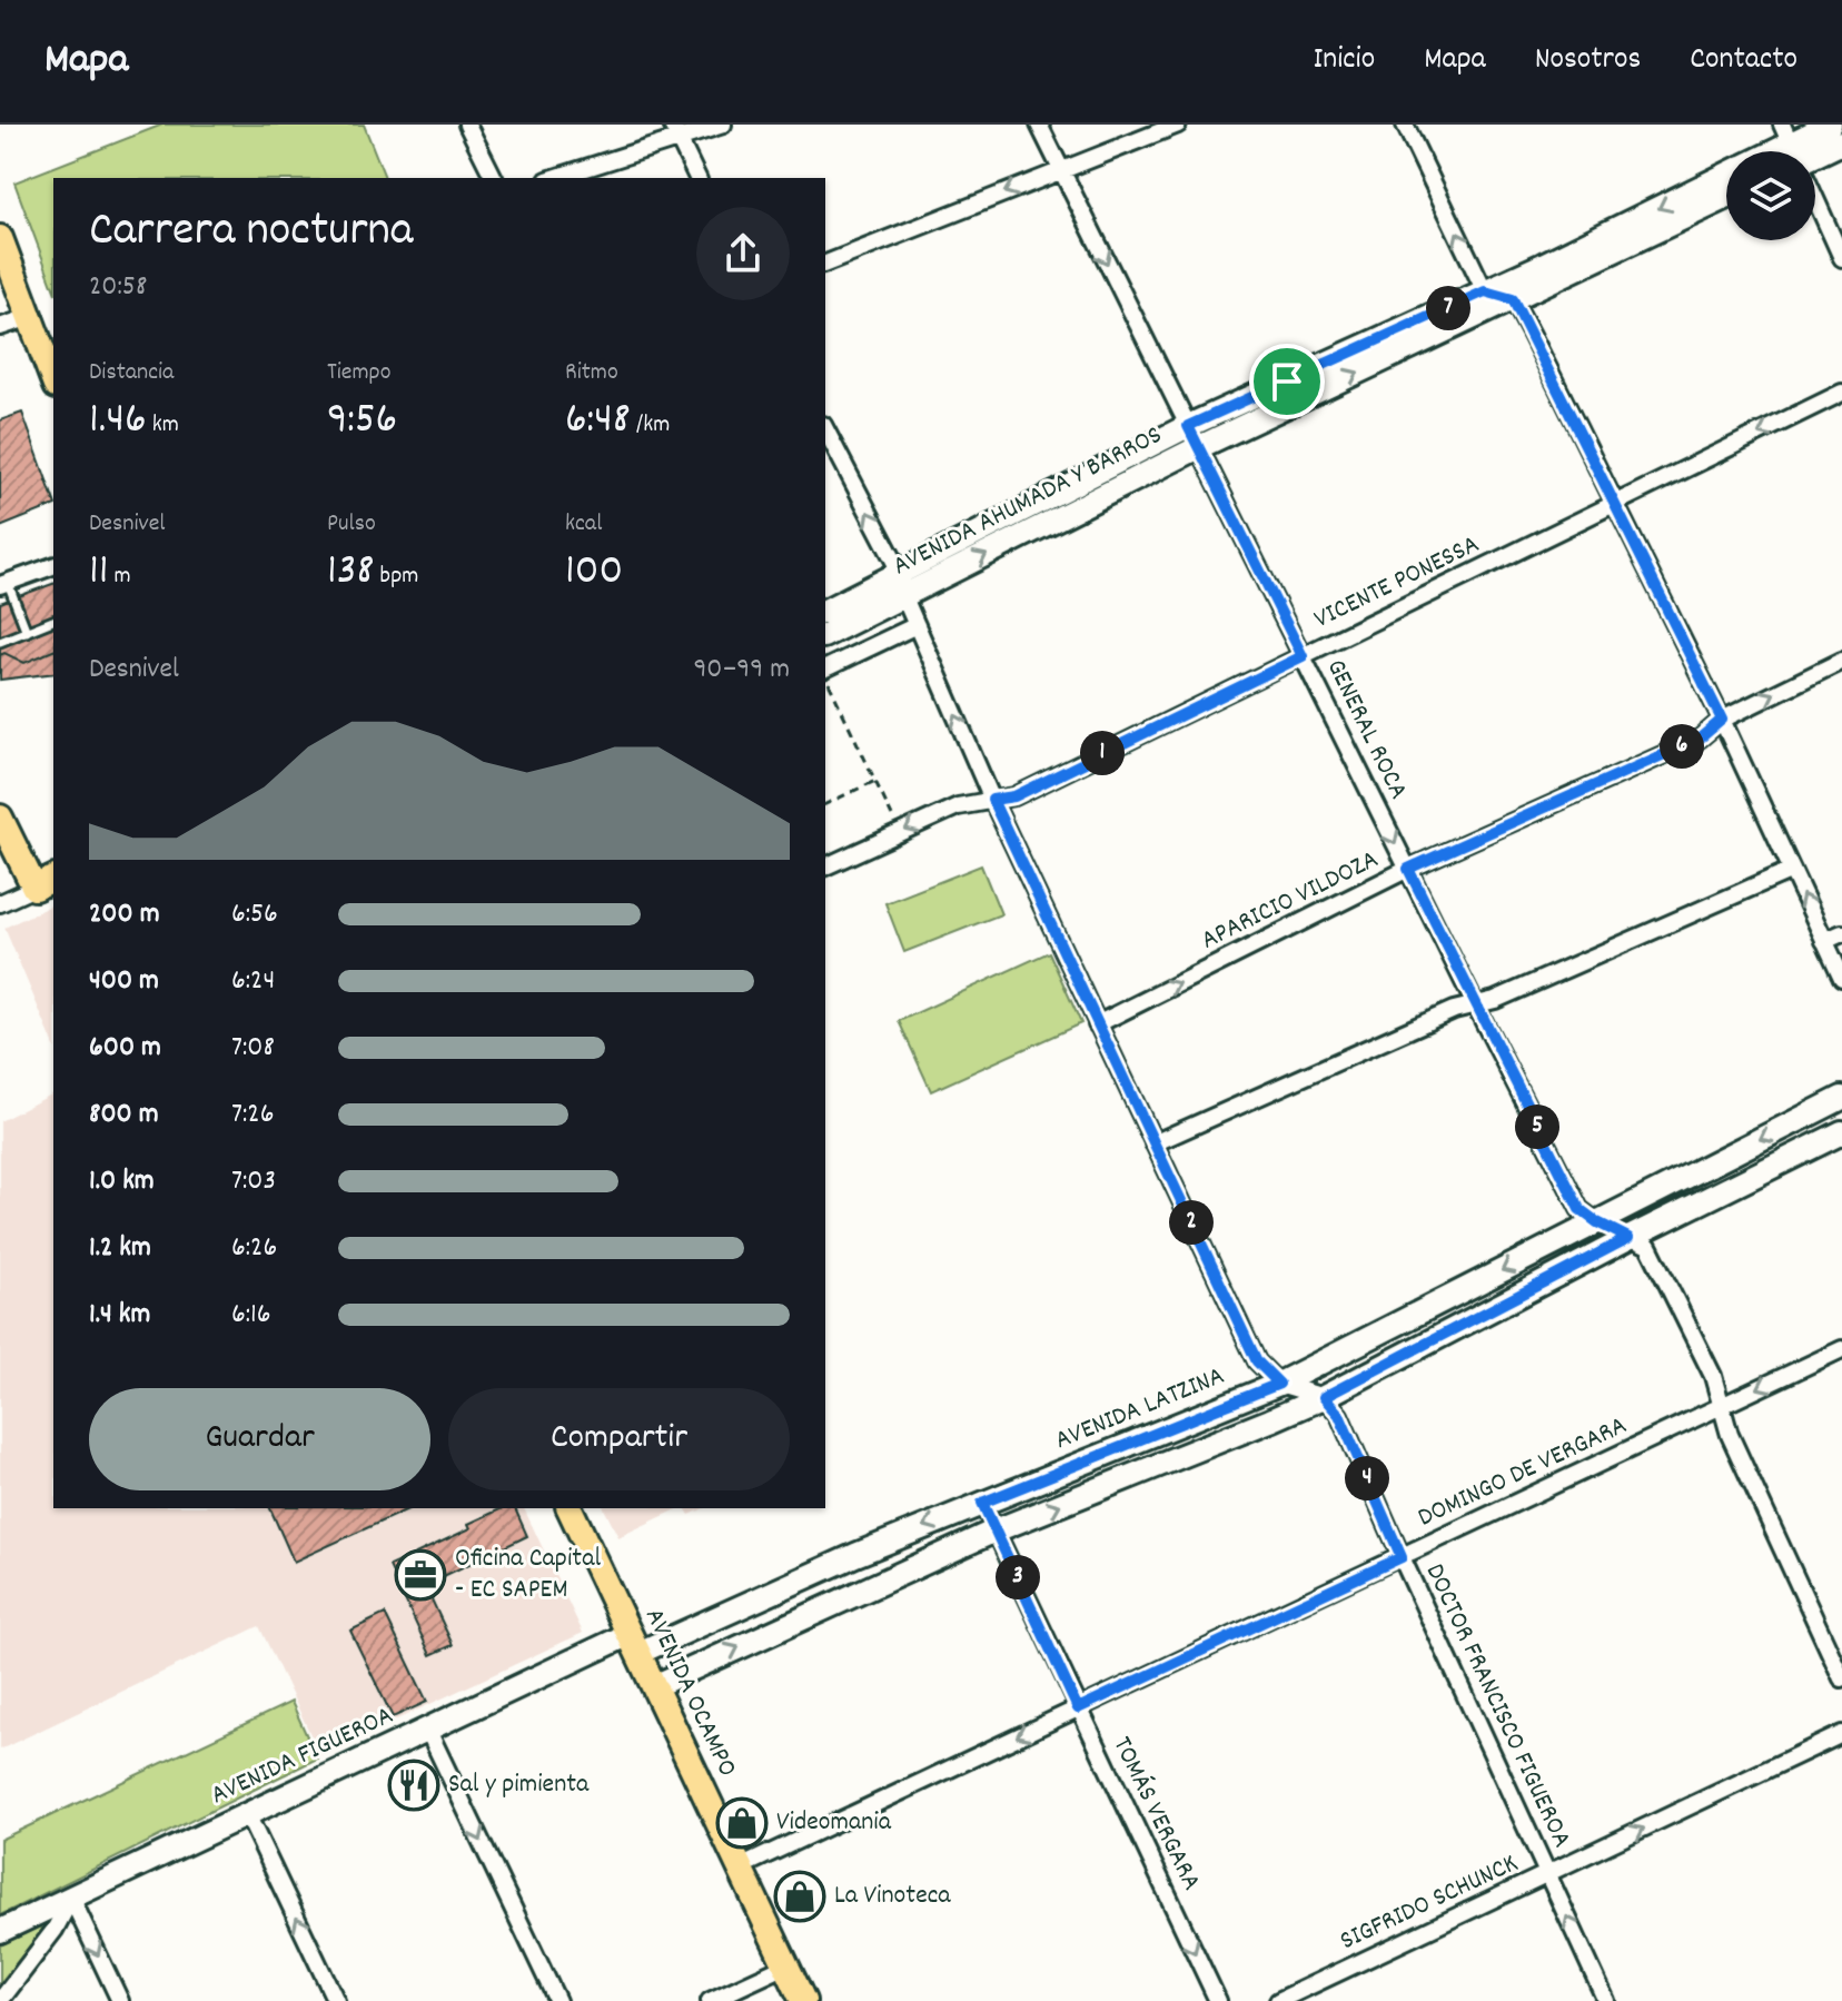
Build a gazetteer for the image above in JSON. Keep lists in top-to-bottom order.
{
  "streets": {
    "main road": ["AVENIDA OCAMPO"],
    "street": [
      "AVENIDA AHUMADA Y BARROS",
      "VICENTE PONESSA",
      "GENERAL ROCA",
      "APARICIO VILDOZA",
      "AVENIDA LATZINA",
      "DOMINGO DE VERGARA",
      "DOCTOR FRANCISCO FIGUEROA",
      "AVENIDA FIGUEROA",
      "TOMÁS VERGARA",
      "SIGFRIDO SCHUNCK"
    ]
  },
  "crossings": [
    ["AVENIDA AHUMADA Y BARROS", "GENERAL ROCA"],
    ["VICENTE PONESSA", "GENERAL ROCA"],
    ["GENERAL ROCA", "APARICIO VILDOZA"],
    ["GENERAL ROCA", "AVENIDA LATZINA"],
    ["GENERAL ROCA", "DOMINGO DE VERGARA"],
    ["AVENIDA LATZINA", "AVENIDA OCAMPO"],
    ["AVENIDA LATZINA", "AVENIDA FIGUEROA"],
    ["AVENIDA LATZINA", "TOMÁS VERGARA"],
    ["DOMINGO DE VERGARA", "AVENIDA OCAMPO"],
    ["DOMINGO DE VERGARA", "DOCTOR FRANCISCO FIGUEROA"],
    ["DOMINGO DE VERGARA", "TOMÁS VERGARA"],
    ["AVENIDA OCAMPO", "AVENIDA FIGUEROA"],
    ["DOCTOR FRANCISCO FIGUEROA", "SIGFRIDO SCHUNCK"]
  ],
  "one_way": ["DOMINGO DE VERGARA", "TOMÁS VERGARA", "SIGFRIDO SCHUNCK"],
  "places": {
    "office": ["Oficina Capital - EC SAPEM"],
    "restaurant": ["Sal y pimienta"],
    "shop": ["Videomania", "La Vinoteca"]
  },
  "page": {
    "header": "Mapa",
    "nav": [
      "Inicio",
      "Mapa",
      "Nosotros",
      "Contacto"
    ],
    "heading": ["Carrera nocturna", "20:58"],
    "pins": [
      "7",
      "6",
      "1",
      "5",
      "2",
      "4",
      "3"
    ],
    "stats": [
      ["Distancia", "1.46 km"],
      ["Tiempo", "9:56"],
      ["Ritmo", "6:48 /km"],
      ["Desnivel", "11 m"],
      ["Pulso", "138 bpm"],
      ["kcal", "100"]
    ],
    "chart": ["Desnivel", "90–99 m"],
    "list": [
      {
        "name": "200 m",
        "note": "6:56"
      },
      {
        "name": "400 m",
        "note": "6:24"
      },
      {
        "name": "600 m",
        "note": "7:08"
      },
      {
        "name": "800 m",
        "note": "7:26"
      },
      {
        "name": "1.0 km",
        "note": "7:03"
      },
      {
        "name": "1.2 km",
        "note": "6:26"
      },
      {
        "name": "1.4 km",
        "note": "6:16"
      }
    ],
    "buttons": ["Guardar", "Compartir"]
  }
}
